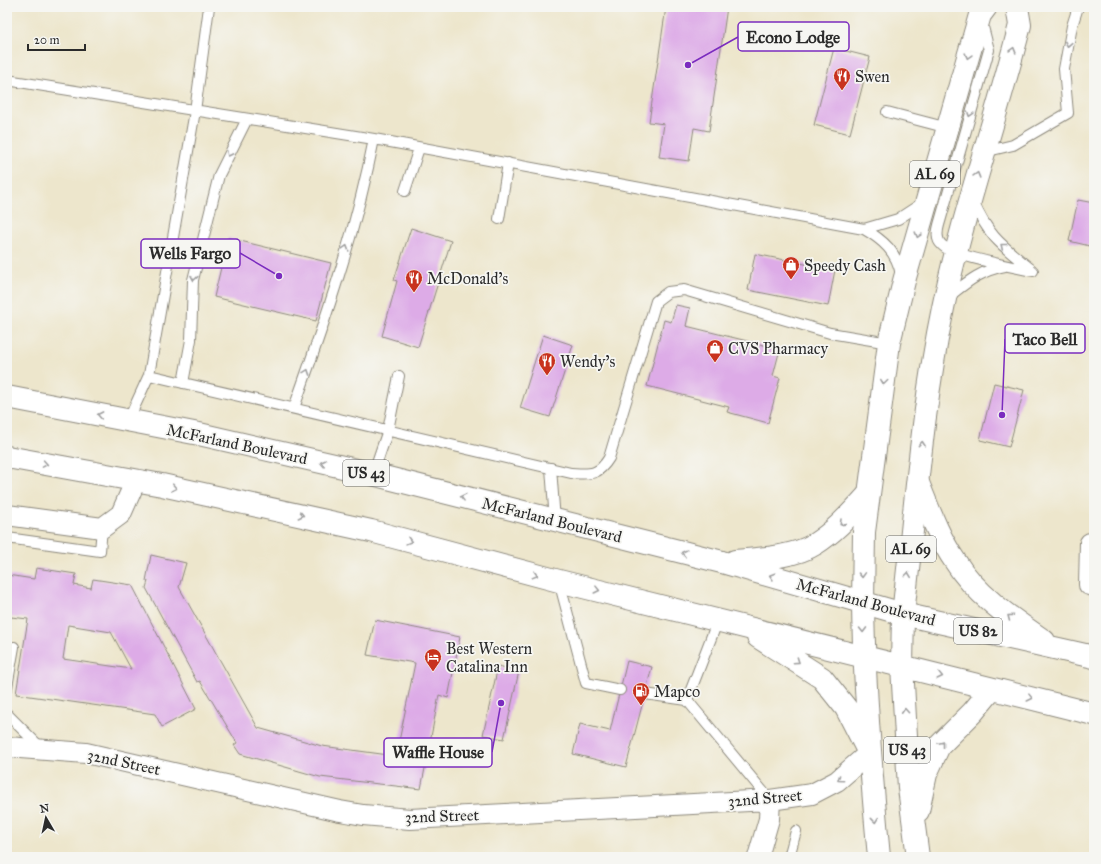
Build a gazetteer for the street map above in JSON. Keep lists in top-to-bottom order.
{
  "streets": {
    "main road": [
      "AL 69",
      "McFarland Boulevard",
      "US 43",
      "US 82"
    ],
    "street": ["32nd Street"]
  },
  "crossings": [
    ["AL 69", "McFarland Boulevard"],
    ["AL 69", "US 43"],
    ["AL 69", "32nd Street"],
    ["US 43", "32nd Street"]
  ],
  "places": {
    "other": [
      "Econo Lodge",
      "Wells Fargo",
      "Taco Bell",
      "Waffle House"
    ],
    "restaurant": ["Swen", "McDonald's", "Wendy's"],
    "shop": ["Speedy Cash", "CVS Pharmacy"],
    "hotel": ["Best Western Catalina Inn"],
    "fuel station": ["Mapco"]
  },
  "scale_bar": "20 m",
  "north": "top"
}
